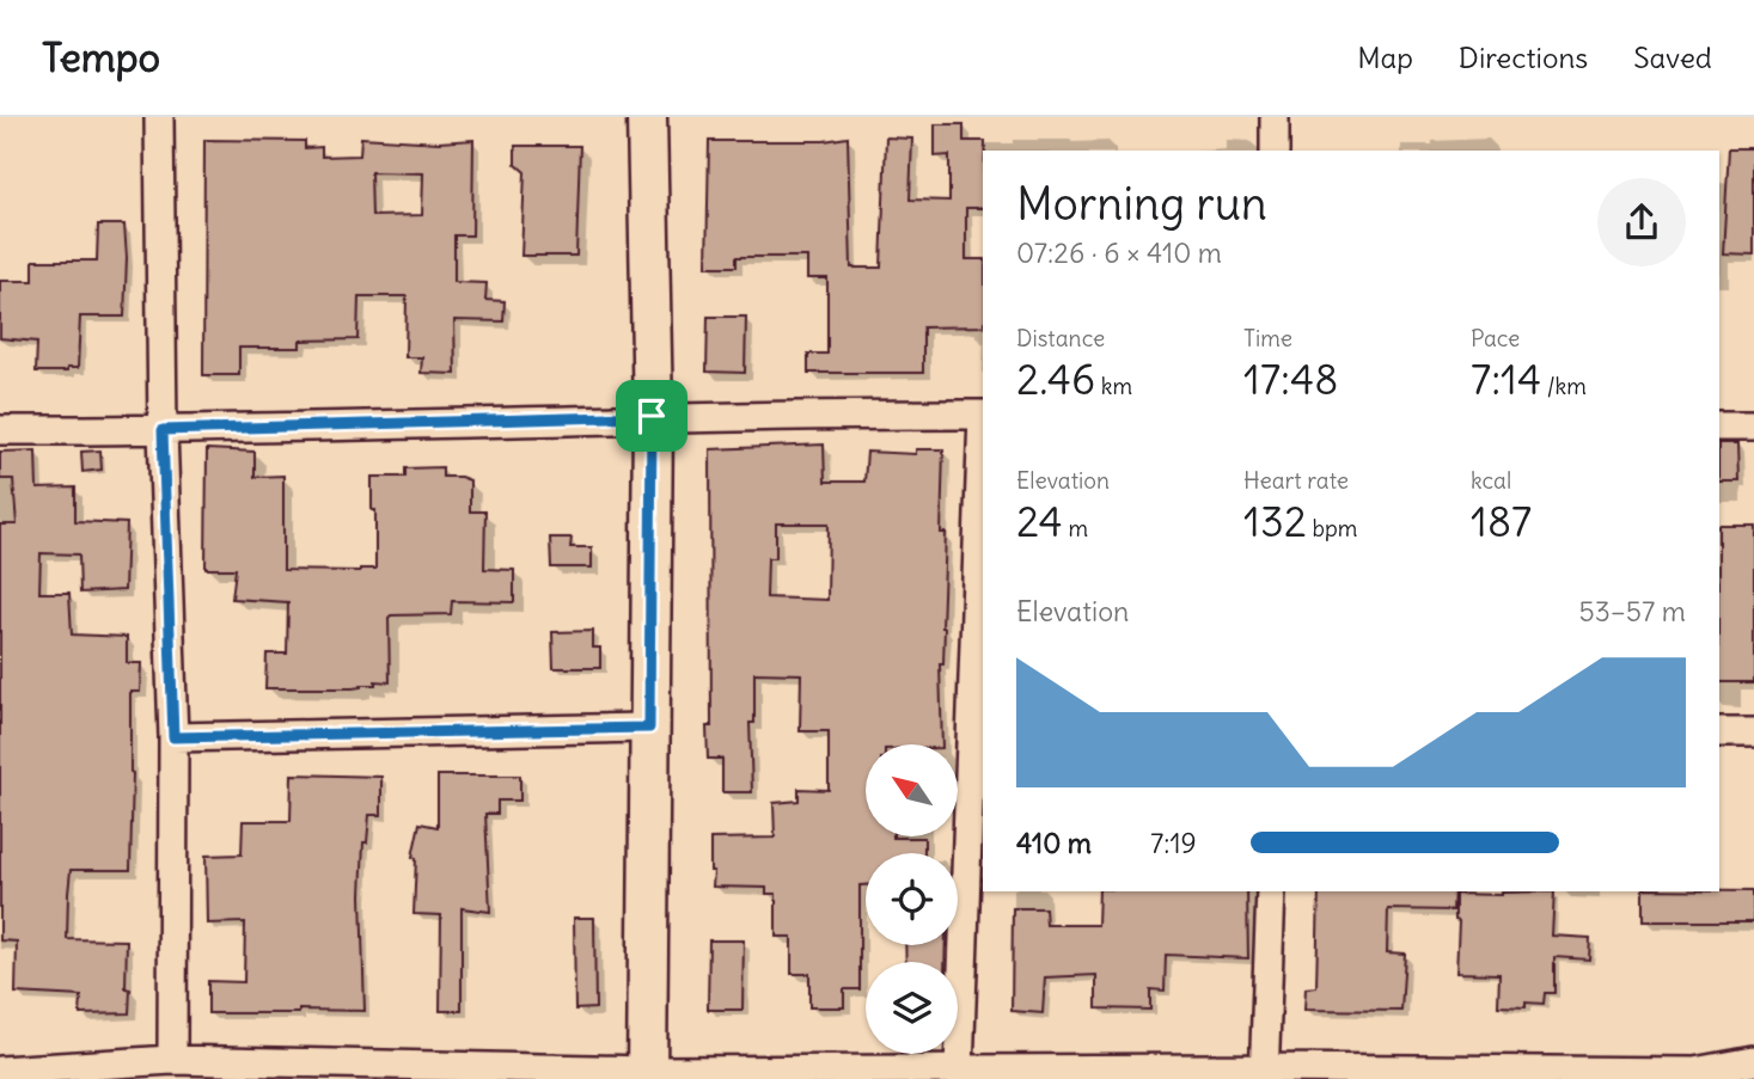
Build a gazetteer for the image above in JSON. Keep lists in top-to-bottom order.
{
  "north": "top left",
  "page": {
    "header": "Tempo",
    "nav": ["Map", "Directions", "Saved"],
    "heading": ["Morning run", "07:26 · 6 × 410 m"],
    "stats": [
      ["Distance", "2.46 km"],
      ["Time", "17:48"],
      ["Pace", "7:14 /km"],
      ["Elevation", "24 m"],
      ["Heart rate", "132 bpm"],
      ["kcal", "187"]
    ],
    "chart": ["Elevation", "53–57 m"],
    "list": [
      {
        "name": "410 m",
        "note": "7:19"
      }
    ]
  }
}
